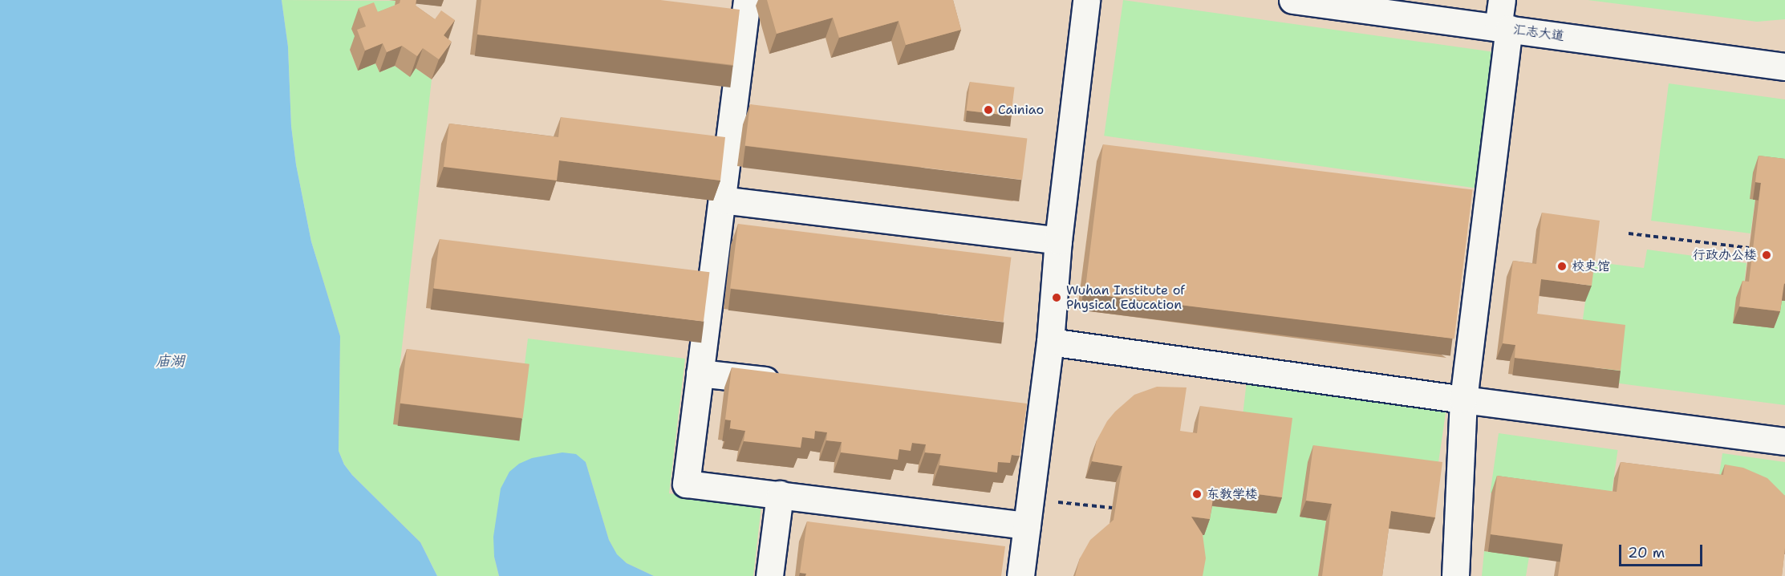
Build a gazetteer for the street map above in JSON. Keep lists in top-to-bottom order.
{
  "streets": {
    "street": ["汇志大道"]
  },
  "water": ["庙湖"],
  "places": [
    "Cainiao",
    "行政办公楼",
    "校史馆",
    "Wuhan Institute of Physical Education",
    "东教学楼"
  ],
  "scale_bar": "20 m"
}
